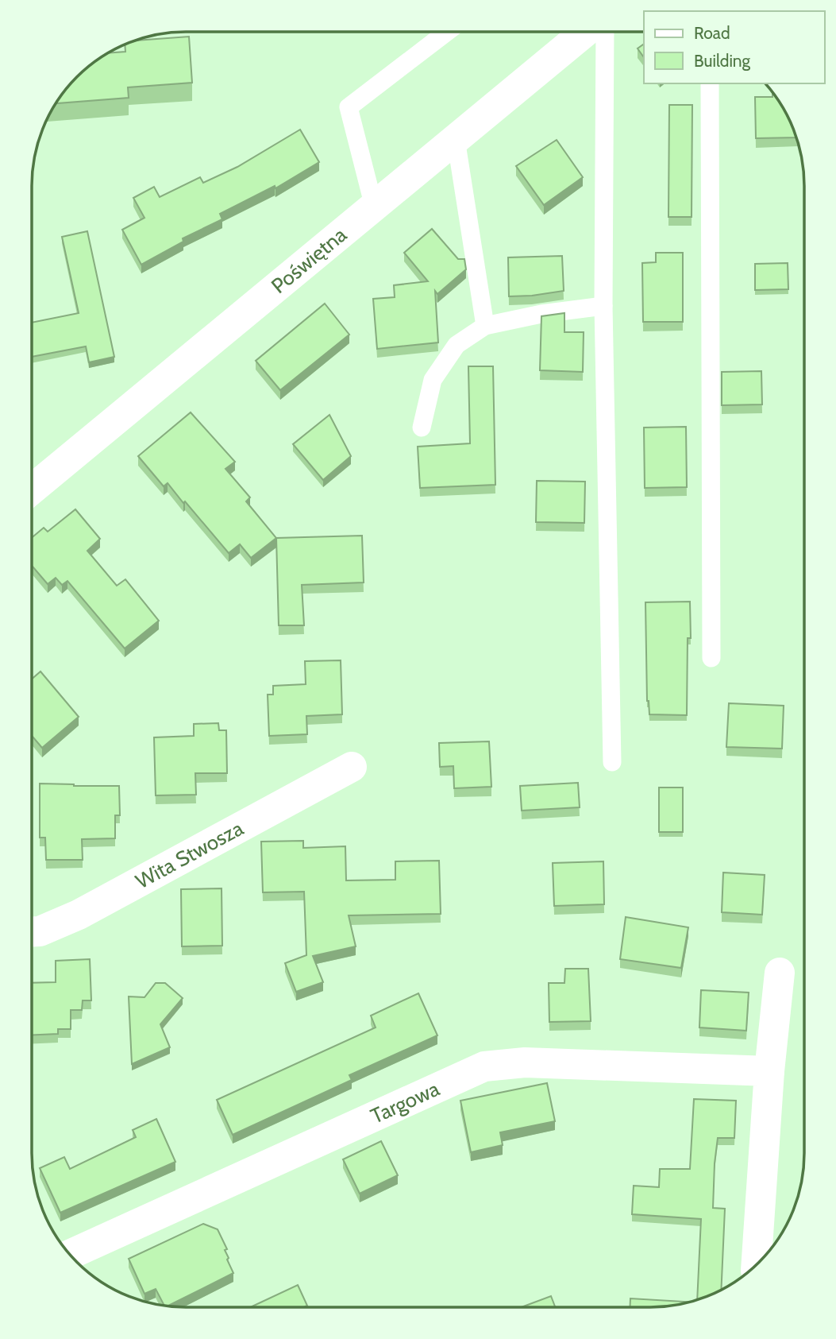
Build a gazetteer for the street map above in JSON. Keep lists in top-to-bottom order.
{
  "streets": {
    "street": ["Poświętna", "Wita Stwosza", "Targowa"]
  },
  "legend": ["Road", "Building"]
}
